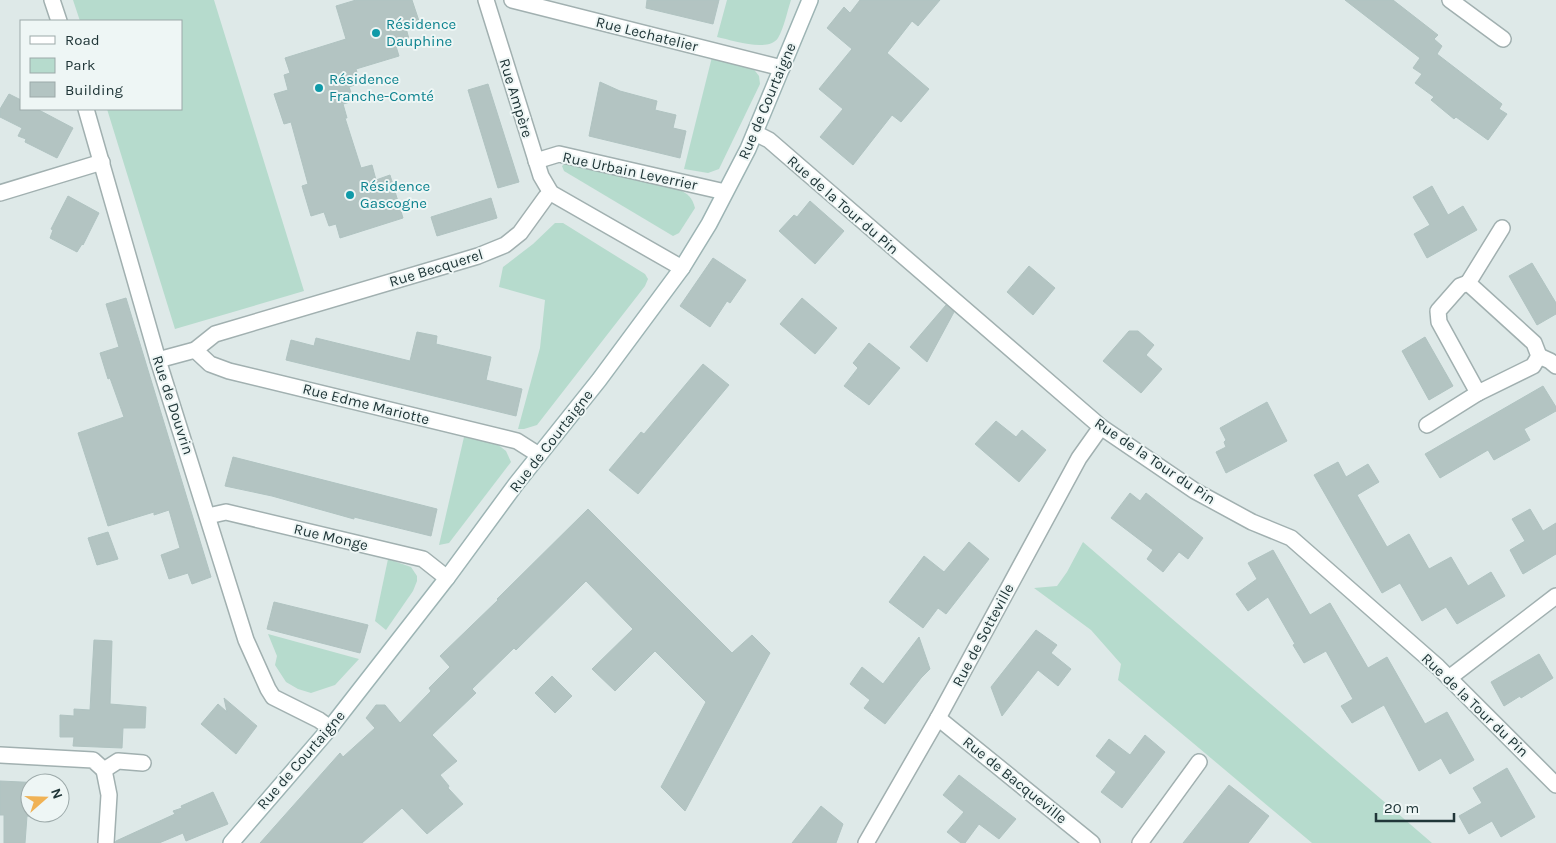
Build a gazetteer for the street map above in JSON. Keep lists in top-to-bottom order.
{
  "streets": {
    "street": [
      "Rue Lechatelier",
      "Rue Ampère",
      "Rue de Courtaigne",
      "Rue Urbain Leverrier",
      "Rue de la Tour du Pin",
      "Rue Becquerel",
      "Rue Edme Mariotte",
      "Rue de Douvrin",
      "Rue Monge",
      "Rue de Sotteville",
      "Rue de Bacqueville"
    ]
  },
  "crossings": [
    ["Rue Lechatelier", "Rue Ampère"],
    ["Rue Lechatelier", "Rue de Courtaigne"],
    ["Rue Ampère", "Rue Urbain Leverrier"],
    ["Rue Ampère", "Rue Becquerel"],
    ["Rue de Courtaigne", "Rue Urbain Leverrier"],
    ["Rue de Courtaigne", "Rue de la Tour du Pin"],
    ["Rue de Courtaigne", "Rue Edme Mariotte"],
    ["Rue de Courtaigne", "Rue de Douvrin"],
    ["Rue de Courtaigne", "Rue Monge"],
    ["Rue de la Tour du Pin", "Rue de Sotteville"],
    ["Rue Becquerel", "Rue Edme Mariotte"],
    ["Rue Becquerel", "Rue de Douvrin"],
    ["Rue de Douvrin", "Rue Monge"],
    ["Rue de Sotteville", "Rue de Bacqueville"]
  ],
  "places": ["Résidence Dauphine", "Résidence Franche-Comté", "Résidence Gascogne"],
  "legend": ["Road", "Park", "Building"],
  "scale_bar": "20 m",
  "north": "right"
}
